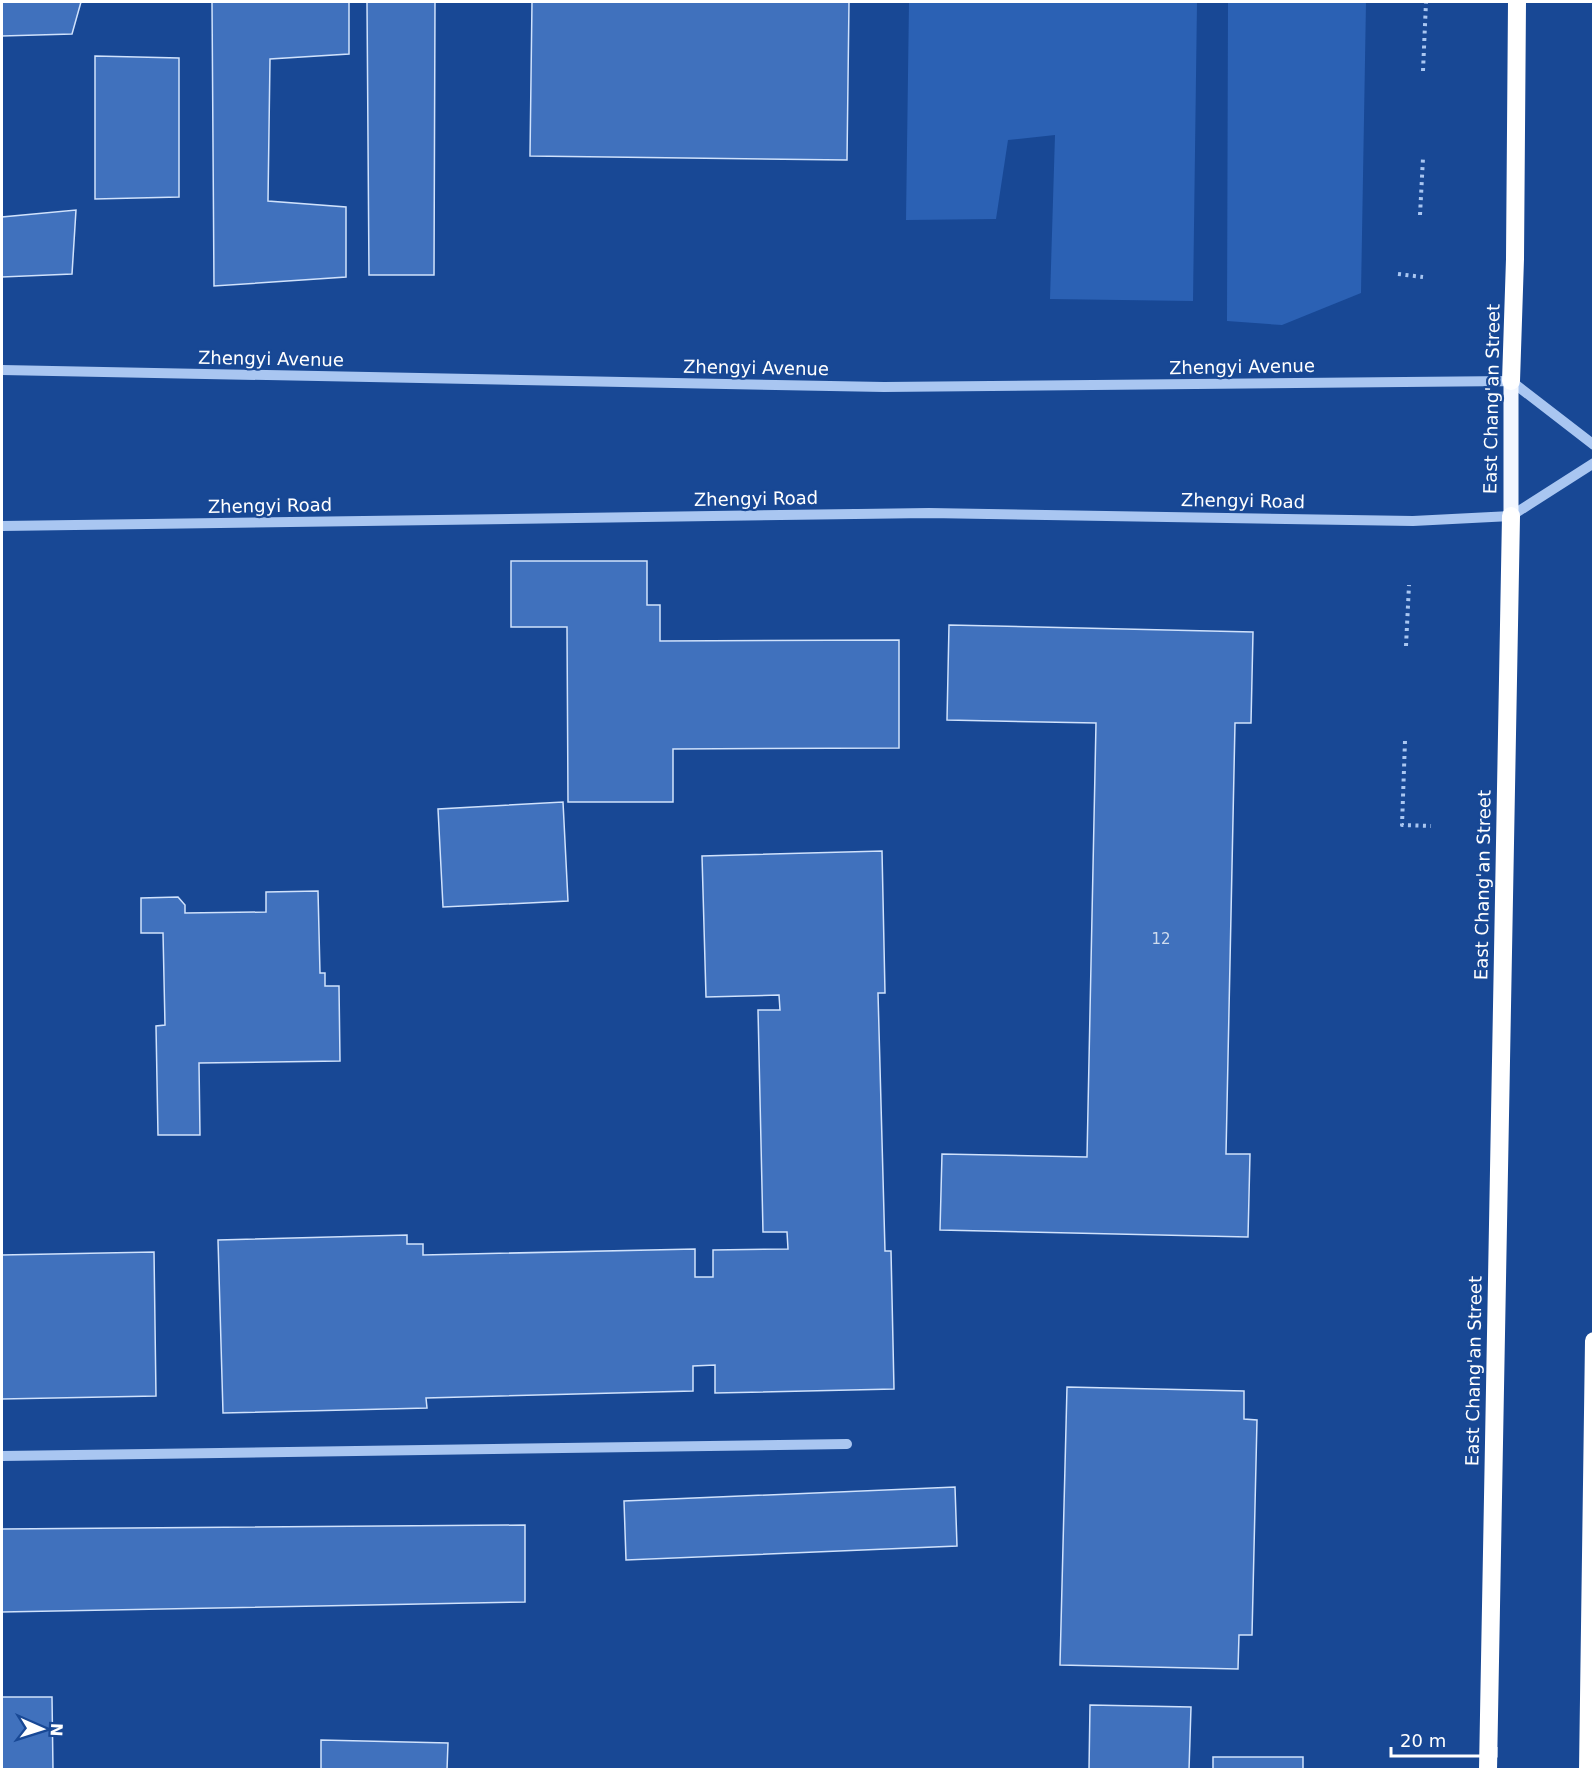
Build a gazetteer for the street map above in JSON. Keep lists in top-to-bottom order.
{
  "streets": {
    "highway": ["East Chang'an Street"],
    "street": ["Zhengyi Avenue", "Zhengyi Road"]
  },
  "crossings": [
    ["Zhengyi Avenue", "East Chang'an Street"],
    ["East Chang'an Street", "Zhengyi Road"]
  ],
  "house_numbers": ["12"],
  "scale_bar": "20 m",
  "north": "right"
}
